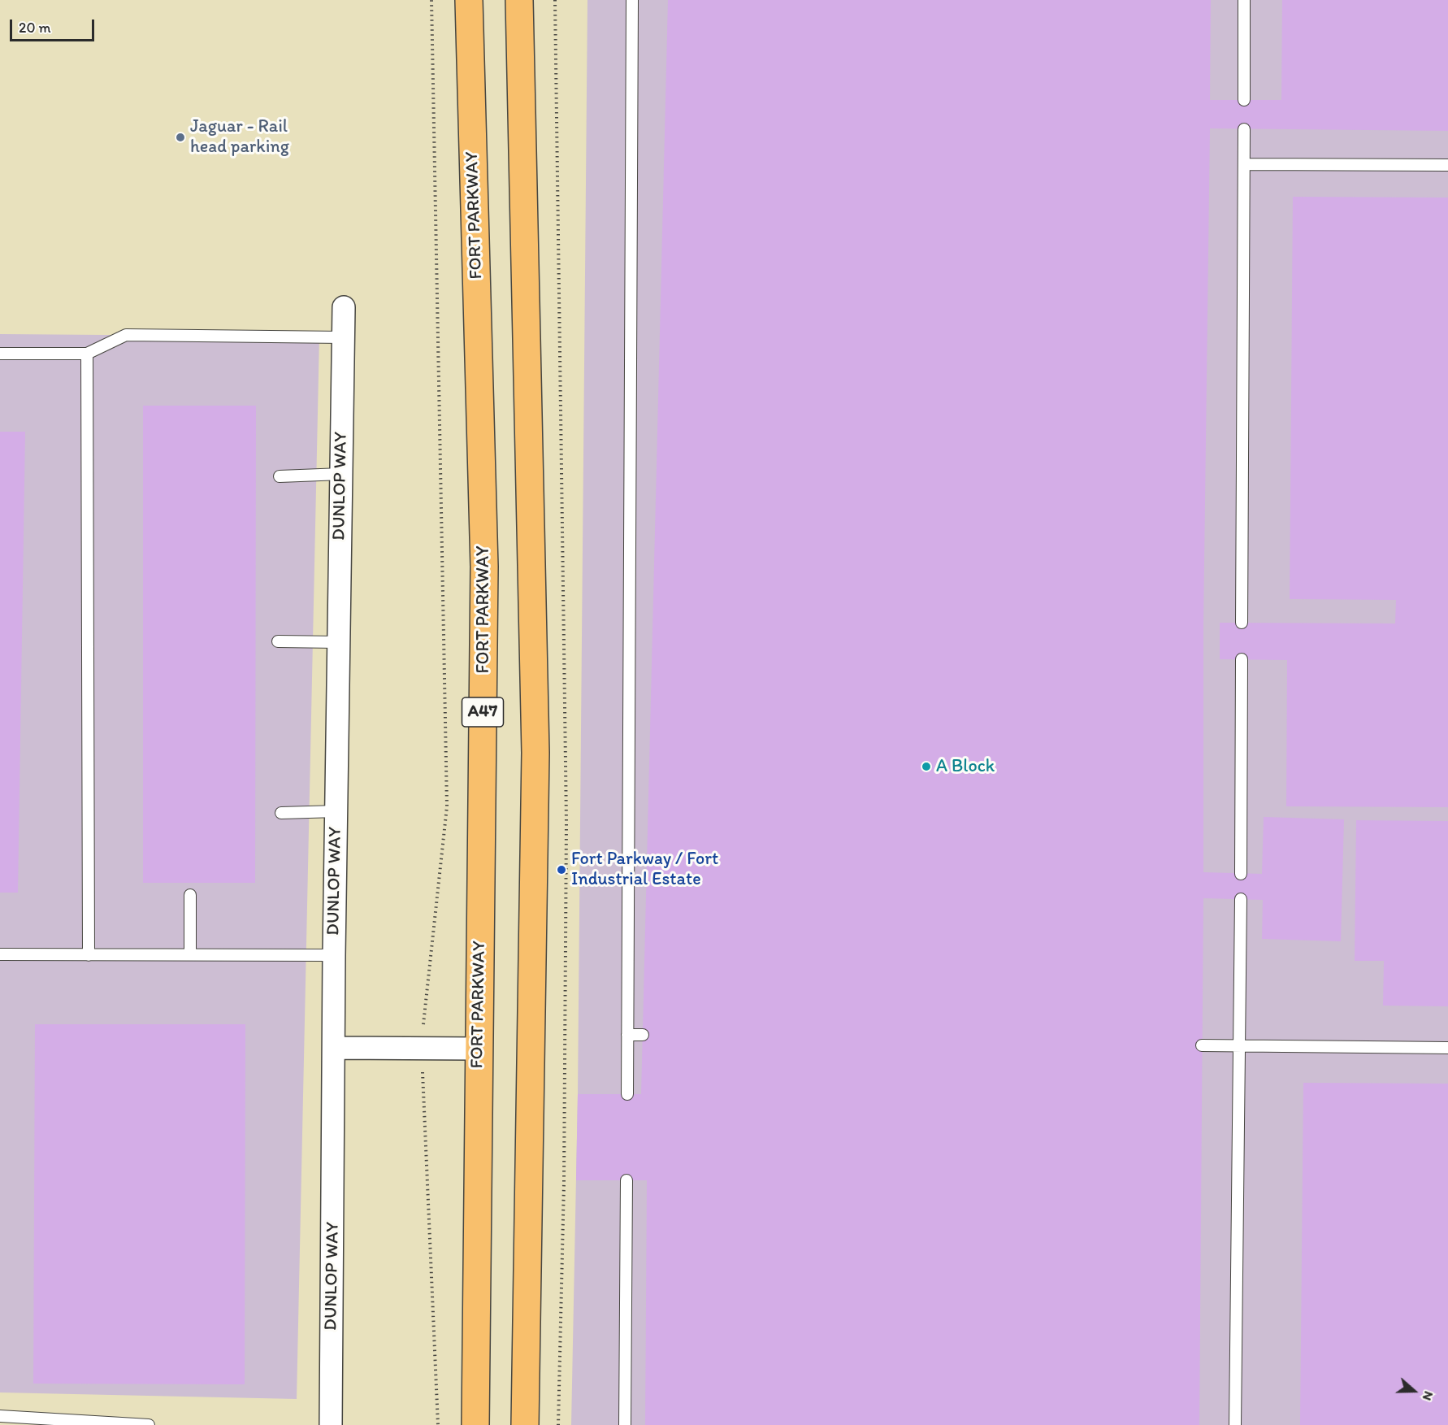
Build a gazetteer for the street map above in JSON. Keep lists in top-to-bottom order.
{
  "streets": {
    "main road": ["FORT PARKWAY", "A47"],
    "street": ["DUNLOP WAY"]
  },
  "places": ["Jaguar - Rail head parking", "A Block", "Fort Parkway / Fort Industrial Estate"],
  "scale_bar": "20 m",
  "north": "right"
}
